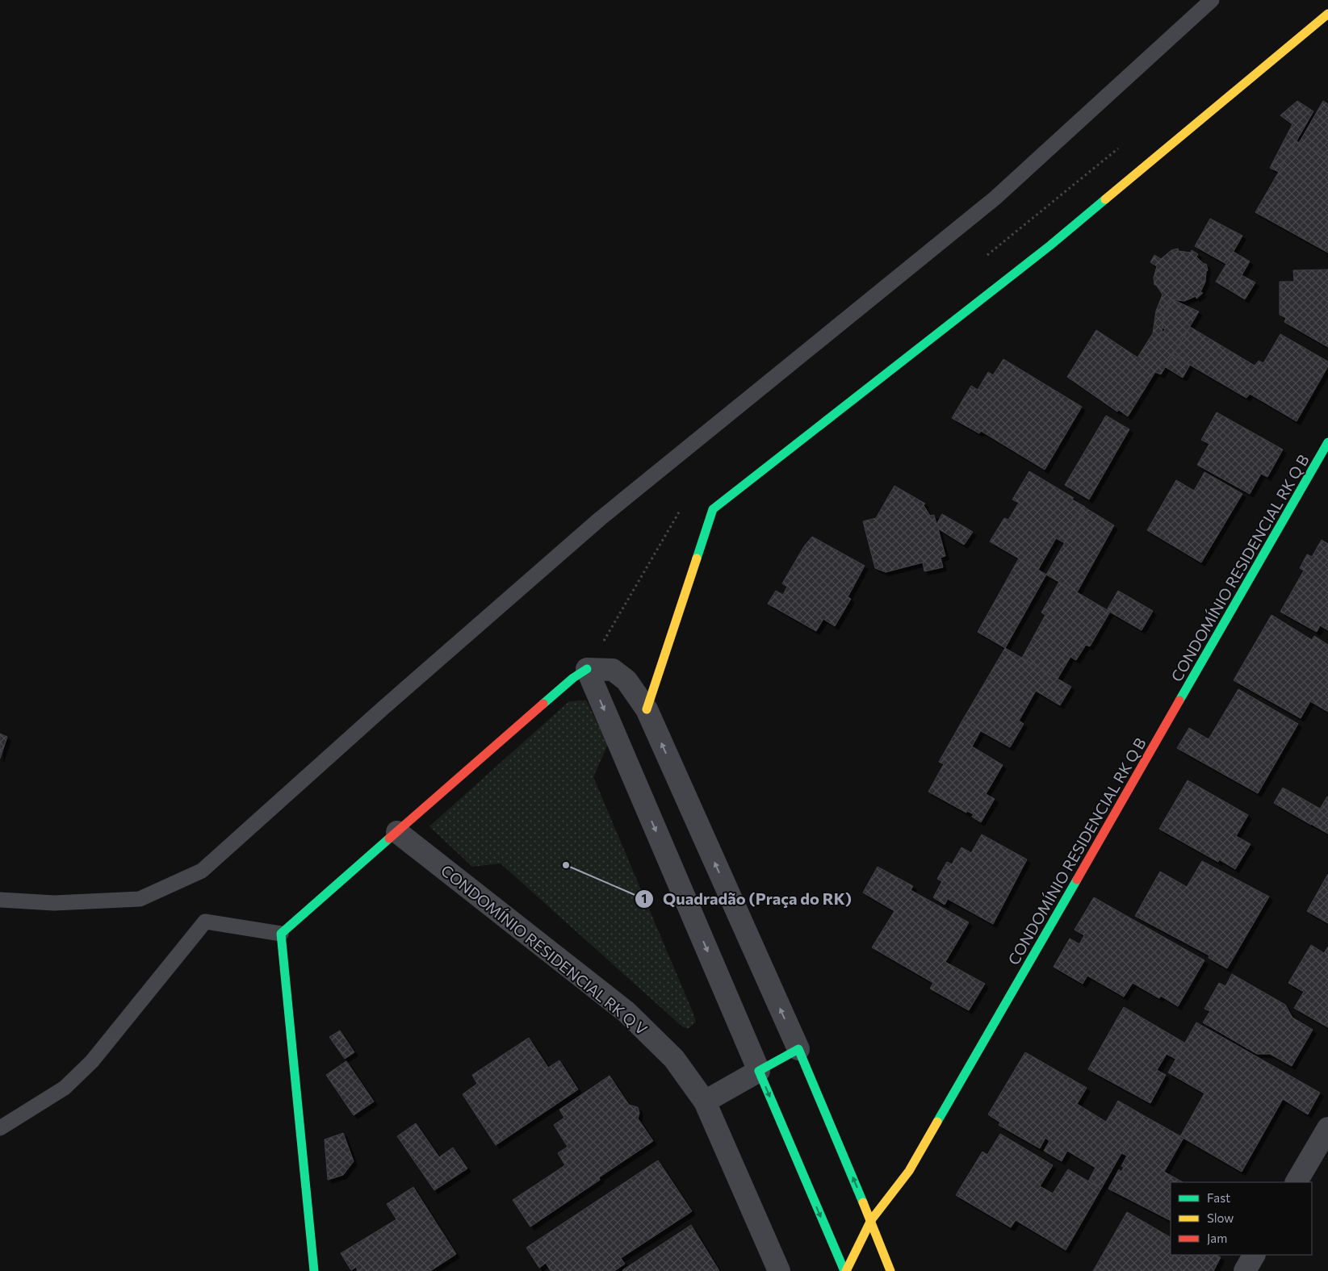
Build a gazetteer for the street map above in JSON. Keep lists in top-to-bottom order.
{
  "streets": {
    "street": ["CONDOMÍNIO RESIDENCIAL RK Q B", "CONDOMÍNIO RESIDENCIAL RK Q V"]
  },
  "places": ["Quadradão (Praça do RK)"],
  "legend": ["Fast", "Slow", "Jam"]
}
